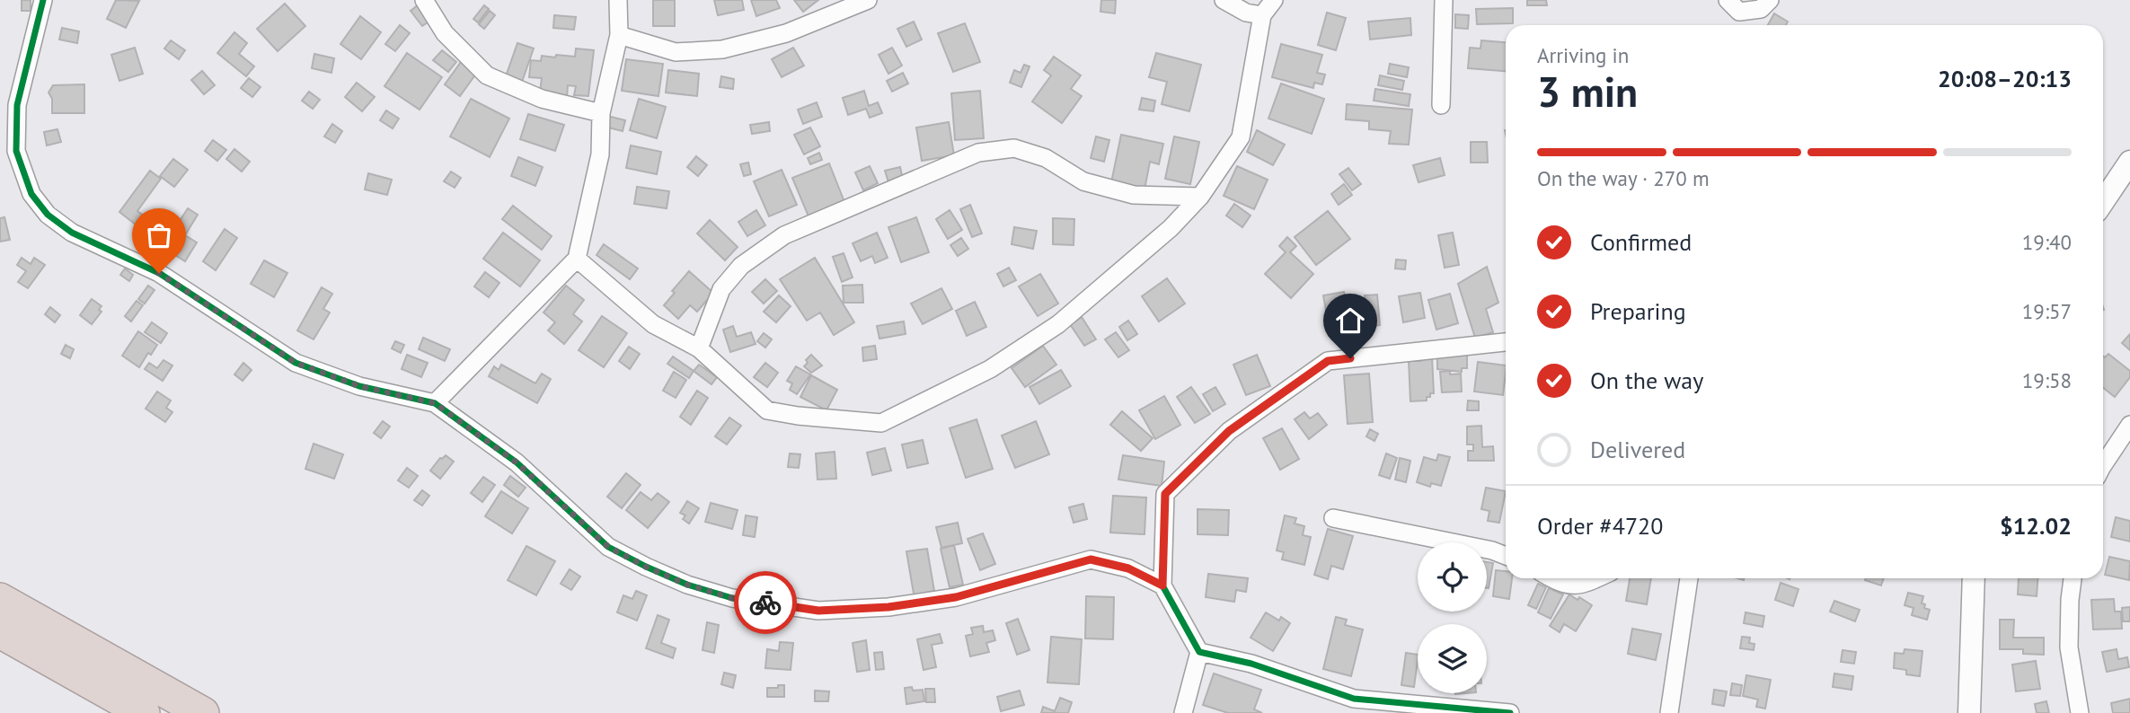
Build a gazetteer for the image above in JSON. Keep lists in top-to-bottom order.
{
  "page": {
    "heading": ["3 min", "Arriving in", "20:08–20:13"],
    "panel": ["Order #4720", "$12.02"],
    "bar": "On the way · 270 m",
    "list": [
      ["Confirmed", "19:40"],
      ["Preparing", "19:57"],
      ["On the way", "19:58"],
      "Delivered"
    ]
  }
}
